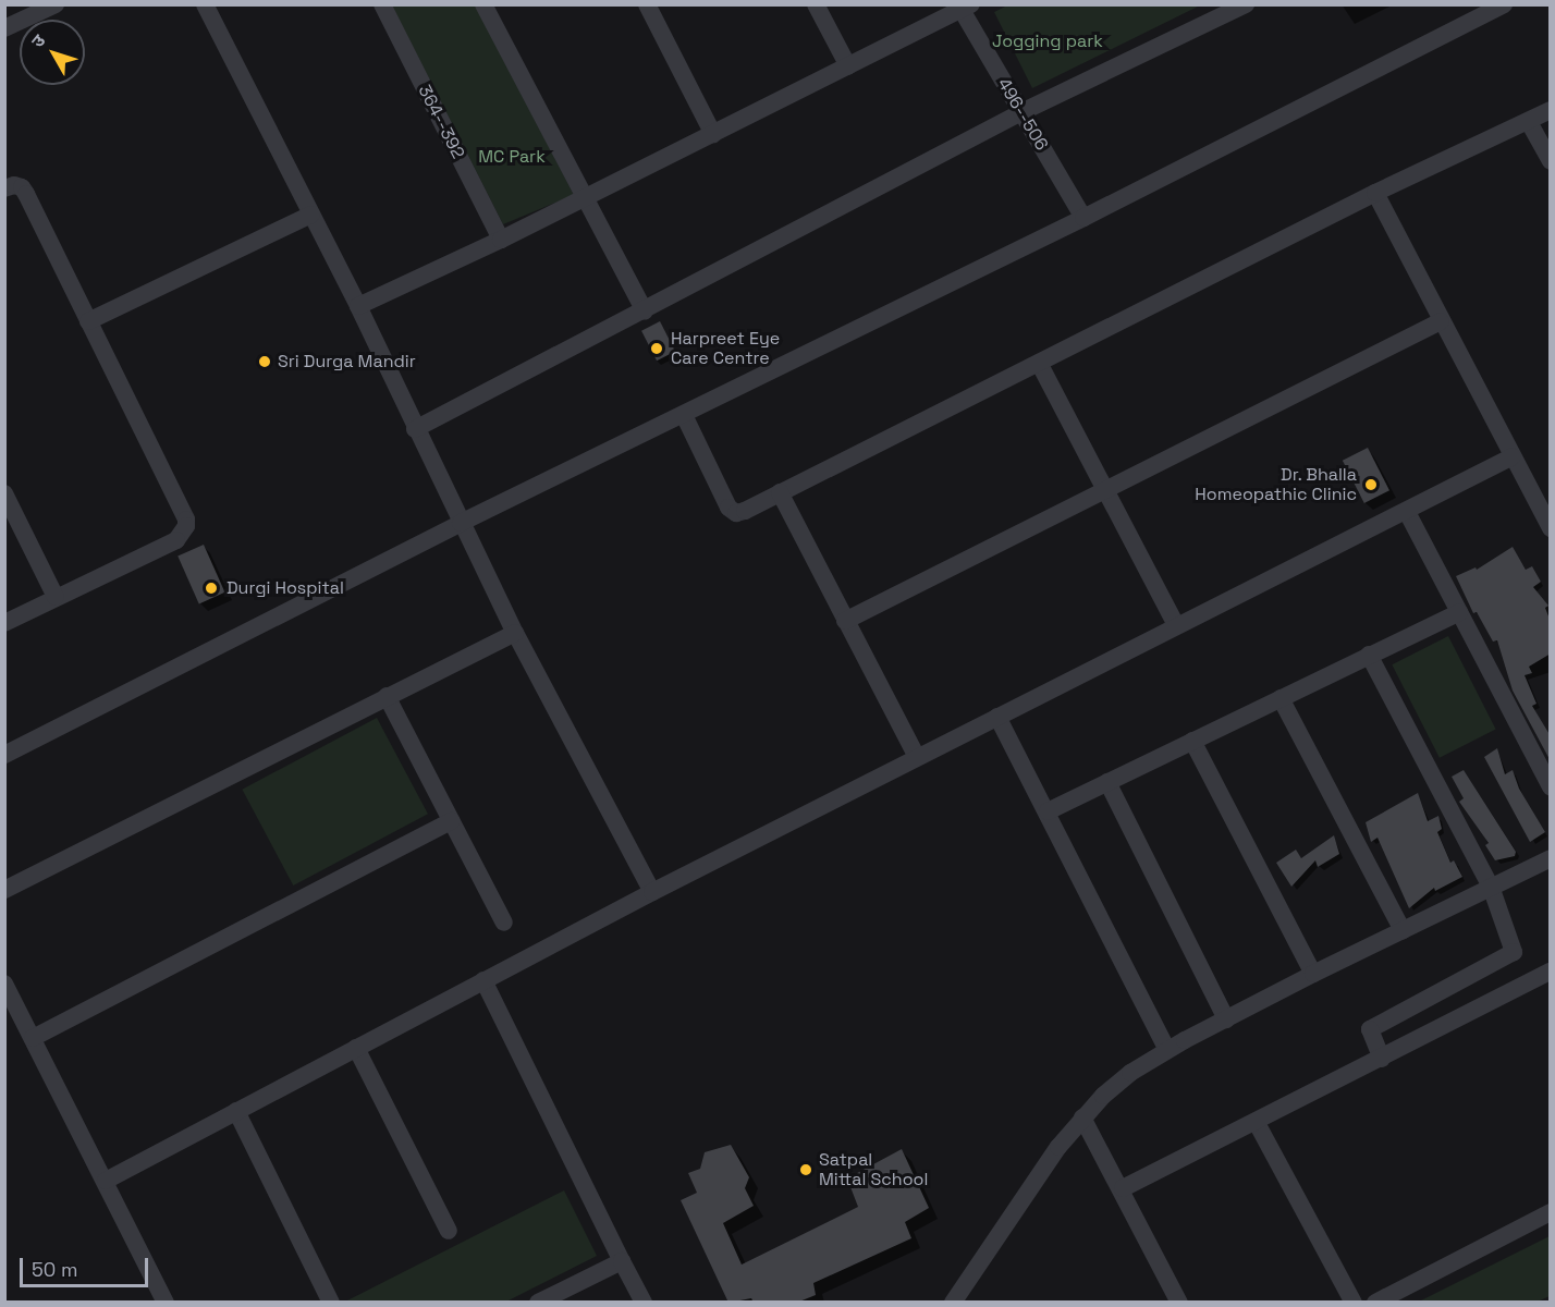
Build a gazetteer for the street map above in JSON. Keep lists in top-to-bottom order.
{
  "streets": {
    "street": ["496--506", "364--392"]
  },
  "parks": ["Jogging park", "MC Park"],
  "places": [
    "Harpreet Eye Care Centre",
    "Sri Durga Mandir",
    "Dr. Bhalla Homeopathic Clinic",
    "Durgi Hospital",
    "Satpal Mittal School"
  ],
  "scale_bar": "50 m",
  "north": "top left"
}
